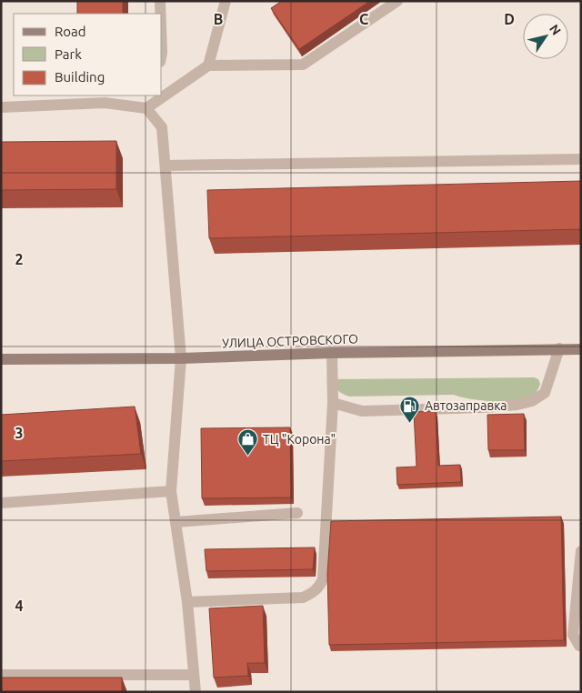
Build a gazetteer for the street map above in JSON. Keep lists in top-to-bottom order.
{
  "streets": {
    "main road": ["УЛИЦА ОСТРОВСКОГО"]
  },
  "places": {
    "fuel station": ["Автозаправка"],
    "shop": ["ТЦ \"Корона\""]
  },
  "legend": ["Road", "Park", "Building"],
  "north": "top right",
  "grid": {
    "columns": ["B", "C", "D"],
    "rows": ["2", "3", "4"]
  }
}
